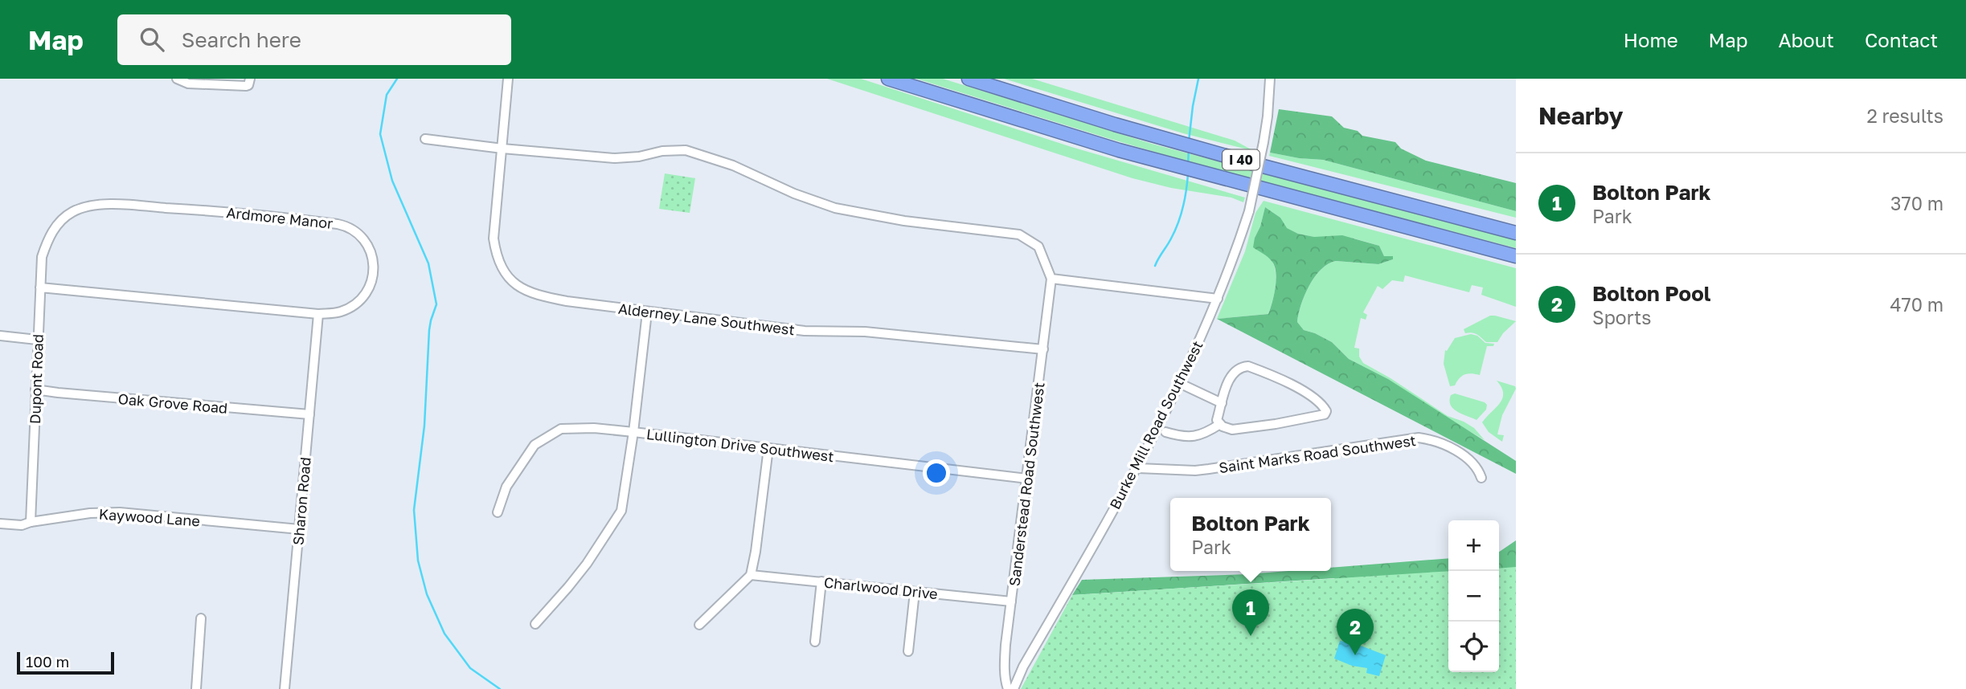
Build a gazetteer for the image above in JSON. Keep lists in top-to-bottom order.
{
  "streets": {
    "highway": ["I 40"],
    "street": [
      "Ardmore Manor",
      "Alderney Lane Southwest",
      "Dupont Road",
      "Oak Grove Road",
      "Burke Mill Road Southwest",
      "Lullington Drive Southwest",
      "Saint Marks Road Southwest",
      "Sanderstead Road Southwest",
      "Sharon Road",
      "Kaywood Lane",
      "Charlwood Drive"
    ]
  },
  "crossings": [
    ["Ardmore Manor", "Dupont Road"],
    ["Ardmore Manor", "Sharon Road"],
    ["Alderney Lane Southwest", "Sanderstead Road Southwest"],
    ["Dupont Road", "Oak Grove Road"],
    ["Dupont Road", "Kaywood Lane"],
    ["Oak Grove Road", "Sharon Road"],
    ["Burke Mill Road Southwest", "Saint Marks Road Southwest"],
    ["Lullington Drive Southwest", "Sanderstead Road Southwest"],
    ["Sanderstead Road Southwest", "Charlwood Drive"],
    ["Sharon Road", "Kaywood Lane"]
  ],
  "scale_bar": "100 m",
  "page": {
    "header": "Map",
    "search": "Search here",
    "nav": [
      "Home",
      "Map",
      "About",
      "Contact"
    ],
    "heading": ["Nearby", "2 results"],
    "list": [
      {
        "mark": "1",
        "name": "Bolton Park",
        "note": "Park",
        "value": "370 m"
      },
      {
        "mark": "2",
        "name": "Bolton Pool",
        "note": "Sports",
        "value": "470 m"
      }
    ],
    "popup": ["Bolton Park", "Park"],
    "map_buttons": ["+", "−"],
    "pins": ["1", "2"],
    "scale": "100 m"
  }
}
